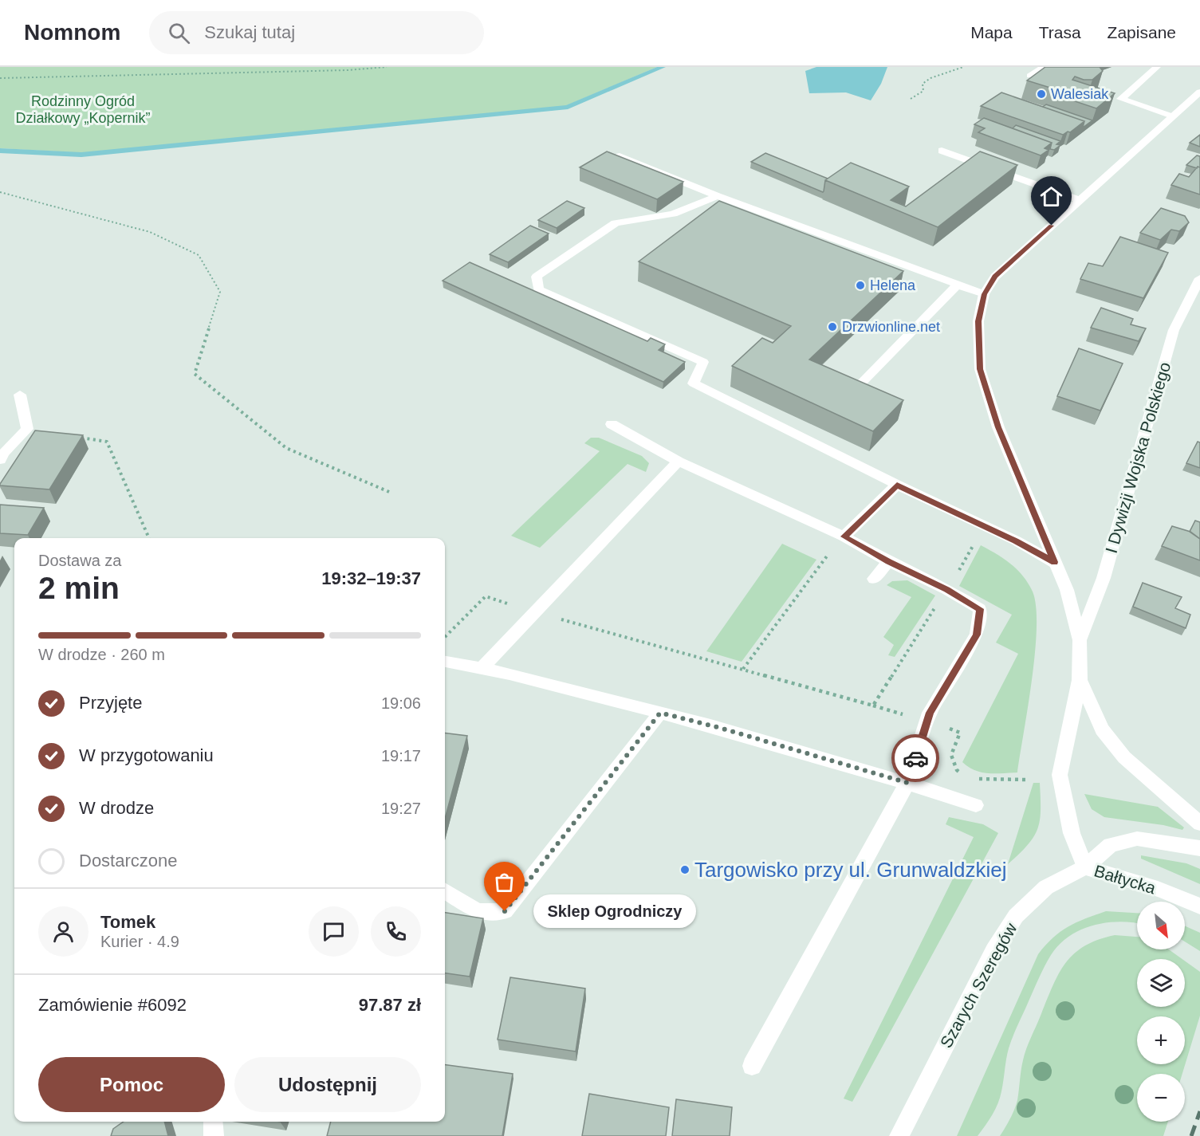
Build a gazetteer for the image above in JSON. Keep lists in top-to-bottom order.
{
  "streets": {
    "street": ["I Dywizji Wojska Polskiego", "Bałtycka", "Szarych Szeregów"]
  },
  "crossings": [
    ["Bałtycka", "Szarych Szeregów"]
  ],
  "parks": ["Rodzinny Ogród Działkowy „Kopernik”"],
  "places": [
    "Walesiak",
    "Helena",
    "Drzwionline.net",
    "Targowisko przy ul. Grunwaldzkiej",
    "Sklep Ogrodniczy"
  ],
  "north": "bottom right",
  "page": {
    "header": "Nomnom",
    "search": "Szukaj tutaj",
    "nav": ["Mapa", "Trasa", "Zapisane"],
    "heading": ["2 min", "Dostawa za", "19:32–19:37"],
    "panel": [
      "Tomek",
      "Kurier · 4.9",
      "Zamówienie #6092",
      "97.87 zł"
    ],
    "bar": "W drodze · 260 m",
    "list": [
      ["Przyjęte", "19:06"],
      ["W przygotowaniu", "19:17"],
      ["W drodze", "19:27"],
      "Dostarczone"
    ],
    "bubble": "Sklep Ogrodniczy",
    "map_buttons": ["+", "−"],
    "buttons": ["Pomoc", "Udostępnij"]
  }
}
